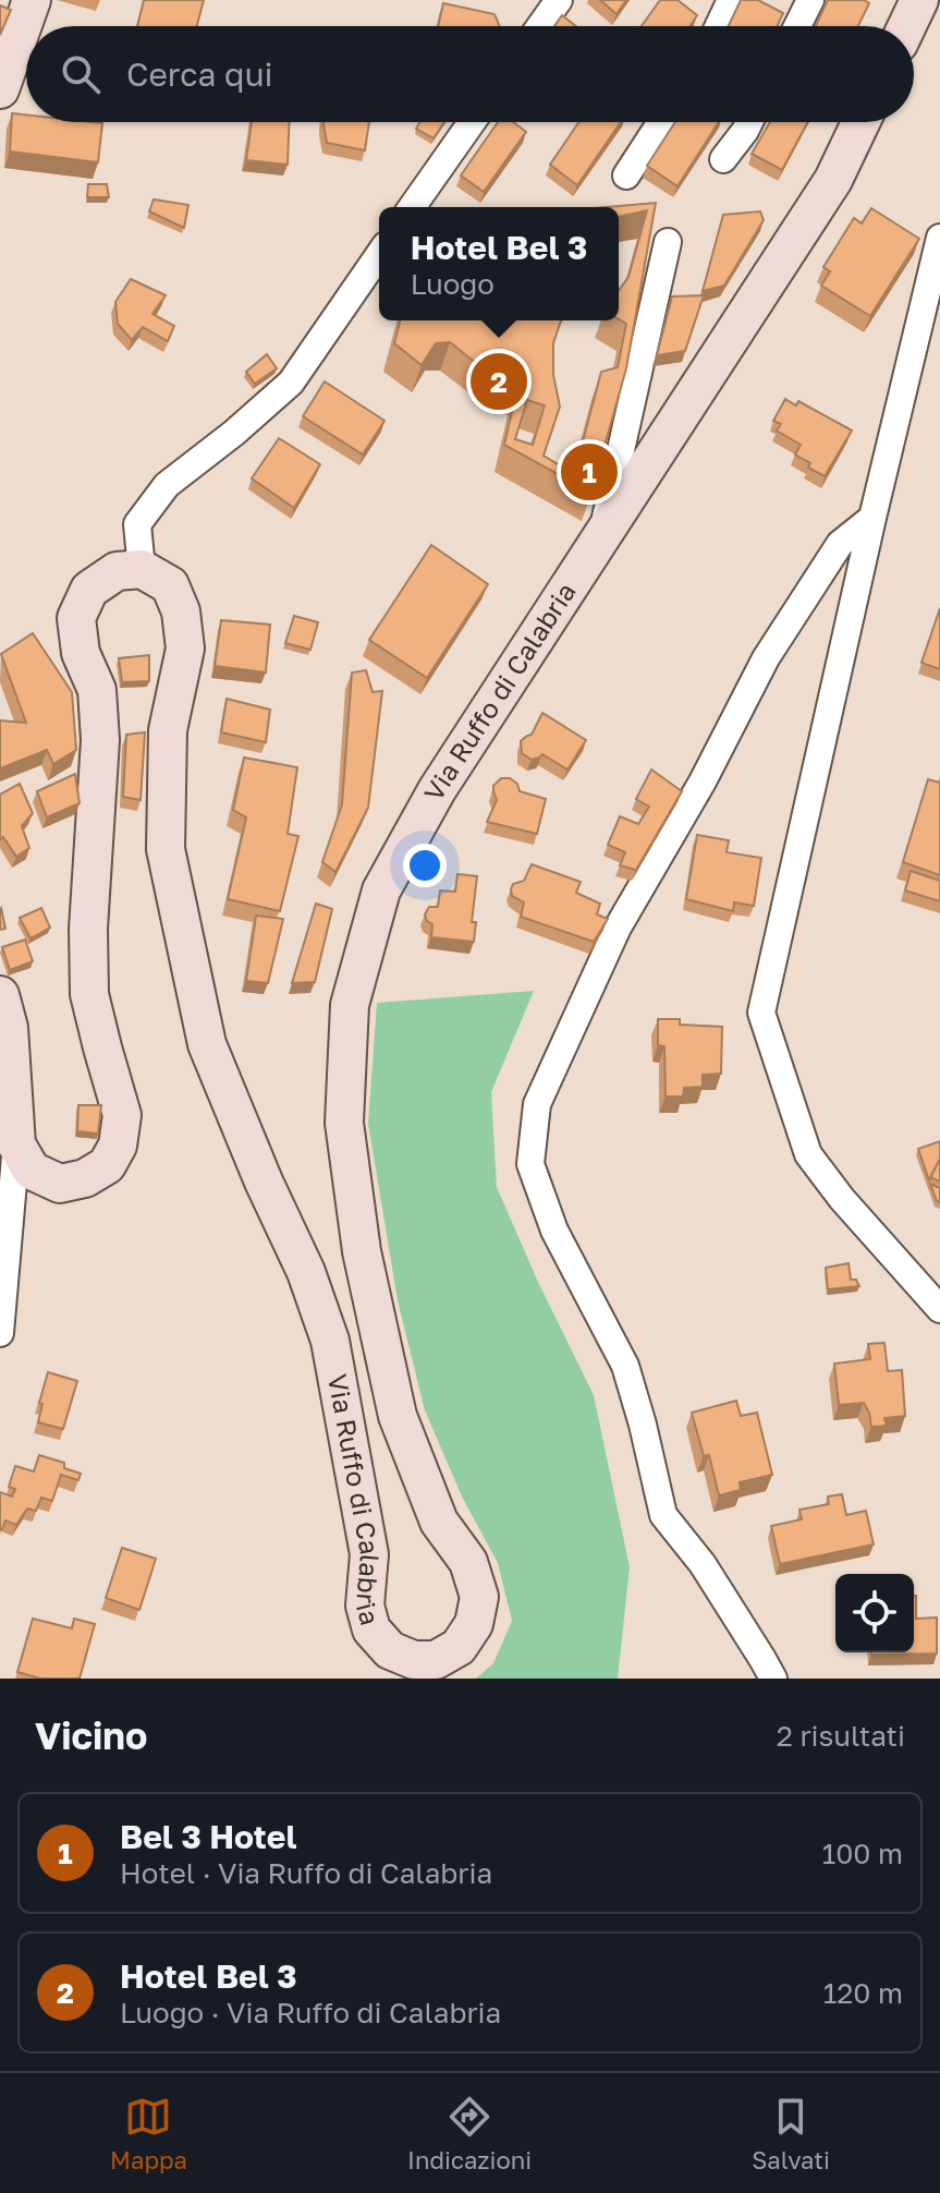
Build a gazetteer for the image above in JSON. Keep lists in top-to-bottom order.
{
  "streets": {
    "street": ["Via Ruffo di Calabria"]
  },
  "page": {
    "search": "Cerca qui",
    "popup": ["Hotel Bel 3", "Luogo"],
    "pins": ["2", "1"],
    "heading": ["Vicino", "2 risultati"],
    "list": [
      {
        "mark": "1",
        "name": "Bel 3 Hotel",
        "note": "Hotel · Via Ruffo di Calabria",
        "value": "100 m"
      },
      {
        "mark": "2",
        "name": "Hotel Bel 3",
        "note": "Luogo · Via Ruffo di Calabria",
        "value": "120 m"
      }
    ],
    "nav": ["Mappa", "Indicazioni", "Salvati"]
  }
}
